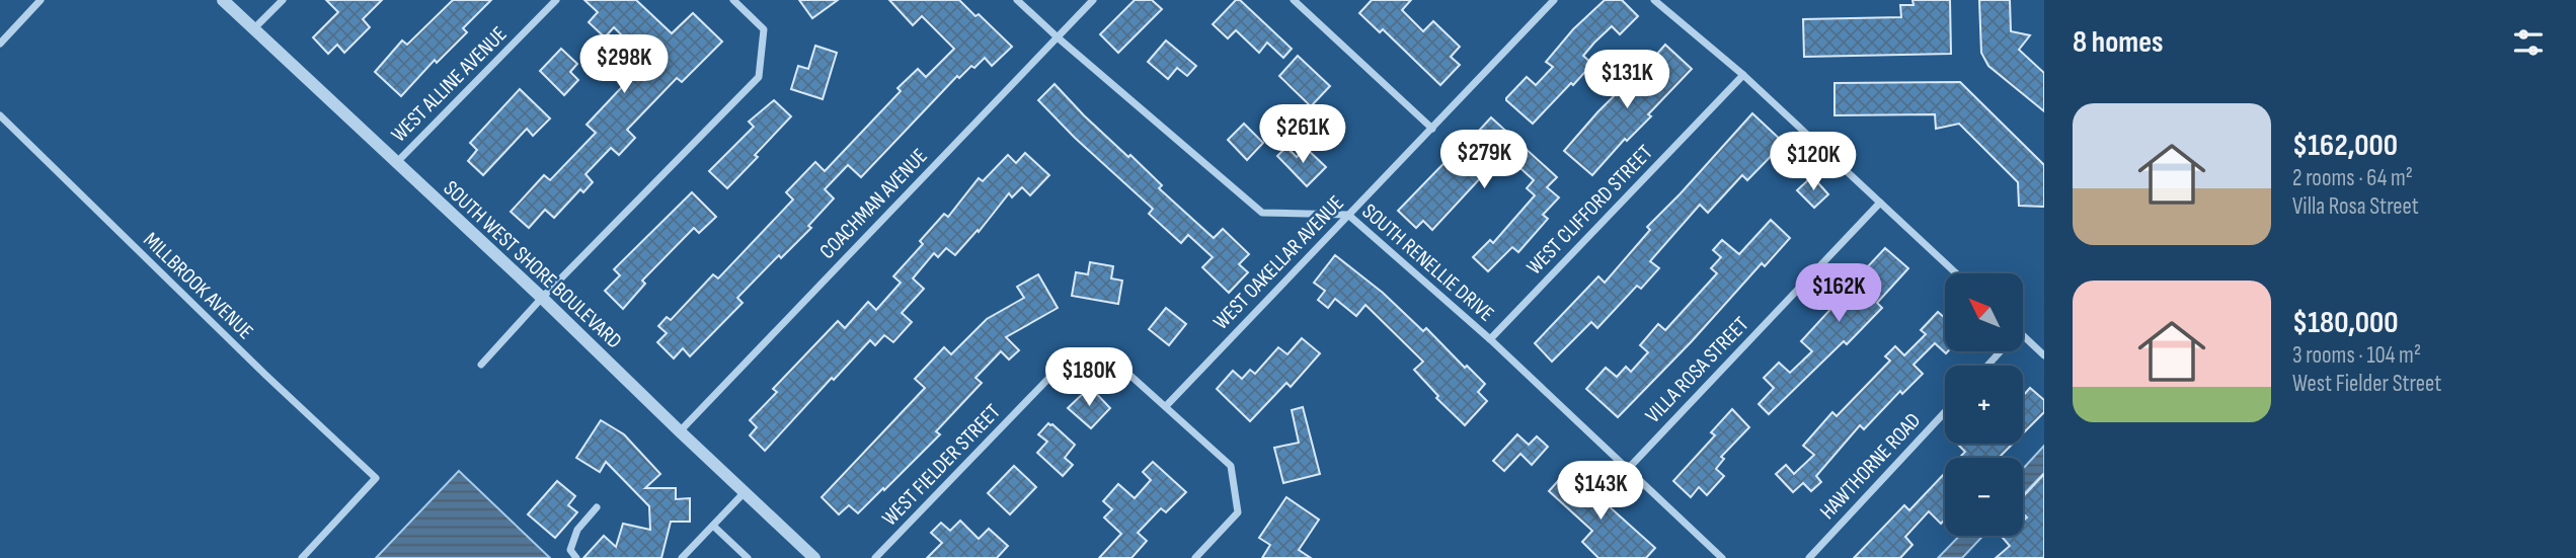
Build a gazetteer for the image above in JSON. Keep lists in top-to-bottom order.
{
  "streets": {
    "street": [
      "WEST ALLINE AVENUE",
      "COACHMAN AVENUE",
      "WEST CLIFFORD STREET",
      "WEST OAKELLAR AVENUE",
      "SOUTH RENELLIE DRIVE",
      "SOUTH WEST SHORE BOULEVARD",
      "MILLBROOK AVENUE",
      "VILLA ROSA STREET",
      "WEST FIELDER STREET",
      "HAWTHORNE ROAD"
    ]
  },
  "crossings": [
    ["WEST ALLINE AVENUE", "SOUTH WEST SHORE BOULEVARD"],
    ["COACHMAN AVENUE", "SOUTH RENELLIE DRIVE"],
    ["COACHMAN AVENUE", "SOUTH WEST SHORE BOULEVARD"],
    ["WEST CLIFFORD STREET", "SOUTH RENELLIE DRIVE"],
    ["WEST OAKELLAR AVENUE", "SOUTH RENELLIE DRIVE"],
    ["WEST OAKELLAR AVENUE", "WEST FIELDER STREET"],
    ["SOUTH RENELLIE DRIVE", "VILLA ROSA STREET"]
  ],
  "north": "top left",
  "page": {
    "heading": "8 homes",
    "price": [
      "$298K",
      "$131K",
      "$261K",
      "$279K",
      "$120K",
      "$162K",
      "$180K",
      "$143K"
    ],
    "list": [
      {
        "name": "$162,000",
        "note": "2 rooms · 64 m² · Villa Rosa Street"
      },
      {
        "name": "$180,000",
        "note": "3 rooms · 104 m² · West Fielder Street"
      }
    ],
    "map_buttons": ["+", "−"]
  }
}
